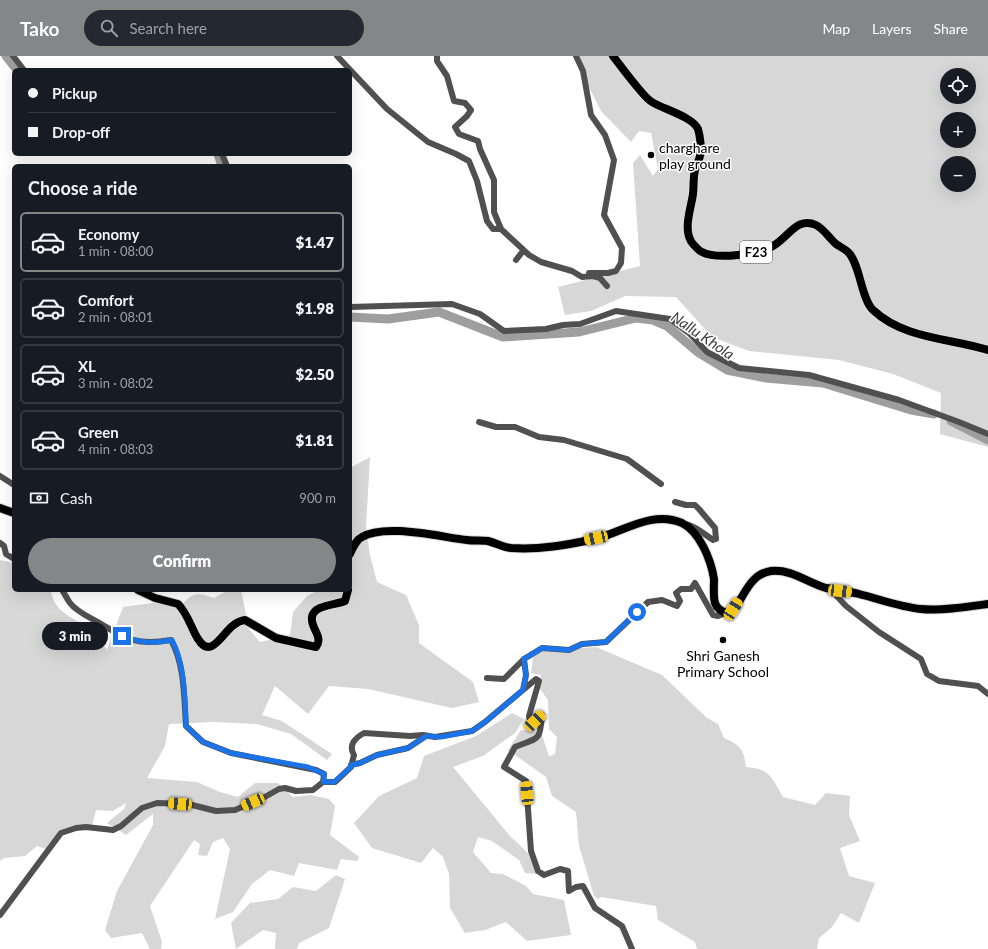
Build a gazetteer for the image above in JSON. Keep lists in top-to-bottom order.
{
  "streets": {
    "main road": ["F23"]
  },
  "water": ["Nallu Khola"],
  "places": ["charghare play ground", "Shri Ganesh Primary School"],
  "page": {
    "header": "Tako",
    "search": "Search here",
    "nav": ["Map", "Layers", "Share"],
    "map_buttons": ["+", "−"],
    "banner": ["Pickup", "Drop-off"],
    "heading": "Choose a ride",
    "list": [
      {
        "name": "Economy",
        "note": "1 min · 08:00",
        "value": "$1.47"
      },
      {
        "name": "Comfort",
        "note": "2 min · 08:01",
        "value": "$1.98"
      },
      {
        "name": "XL",
        "note": "3 min · 08:02",
        "value": "$2.50"
      },
      {
        "name": "Green",
        "note": "4 min · 08:03",
        "value": "$1.81"
      }
    ],
    "pay": ["Cash", "900 m"],
    "buttons": "Confirm",
    "bubble": "3 min"
  }
}
